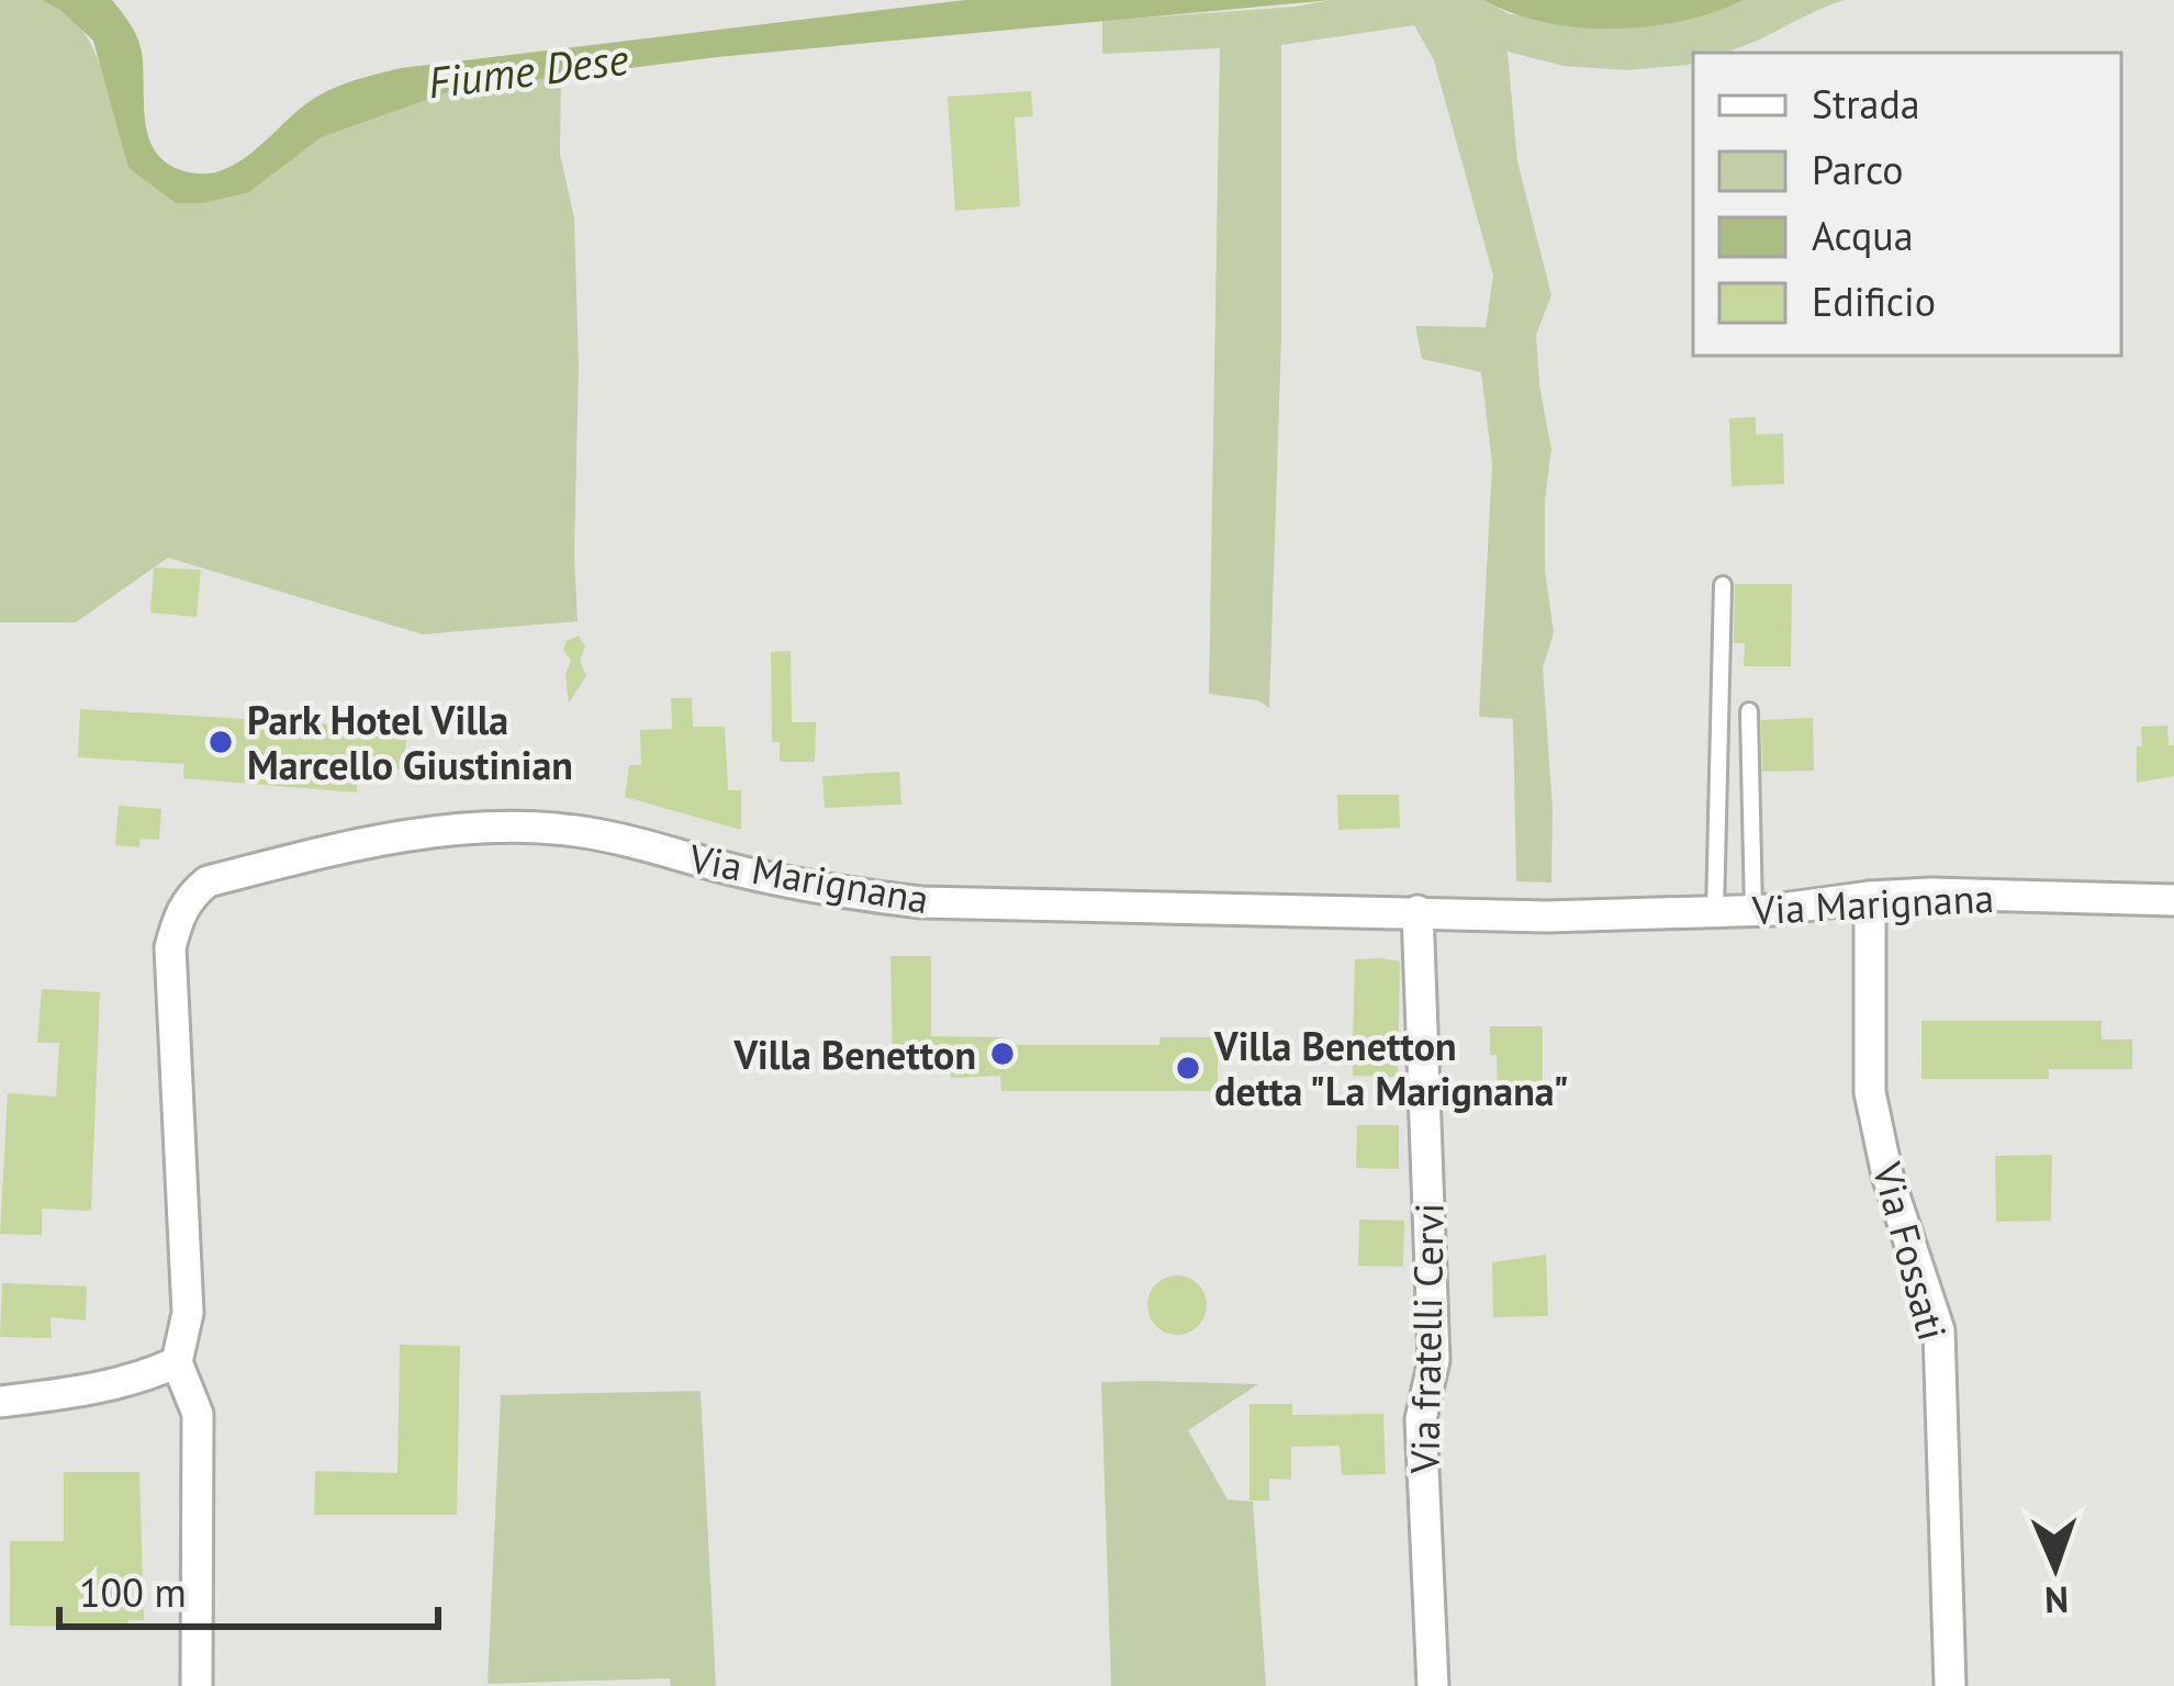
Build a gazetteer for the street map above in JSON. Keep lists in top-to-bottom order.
{
  "streets": {
    "street": ["Via Marignana", "Via Fossati", "Via fratelli Cervi"]
  },
  "crossings": [
    ["Via Marignana", "Via Fossati"],
    ["Via Marignana", "Via fratelli Cervi"]
  ],
  "water": ["Fiume Dese"],
  "places": ["Park Hotel Villa Marcello Giustinian", "Villa Benetton", "Villa Benetton detta \"La Marignana\""],
  "legend": [
    "Strada",
    "Parco",
    "Acqua",
    "Edificio"
  ],
  "scale_bar": "100 m",
  "north": "bottom"
}
